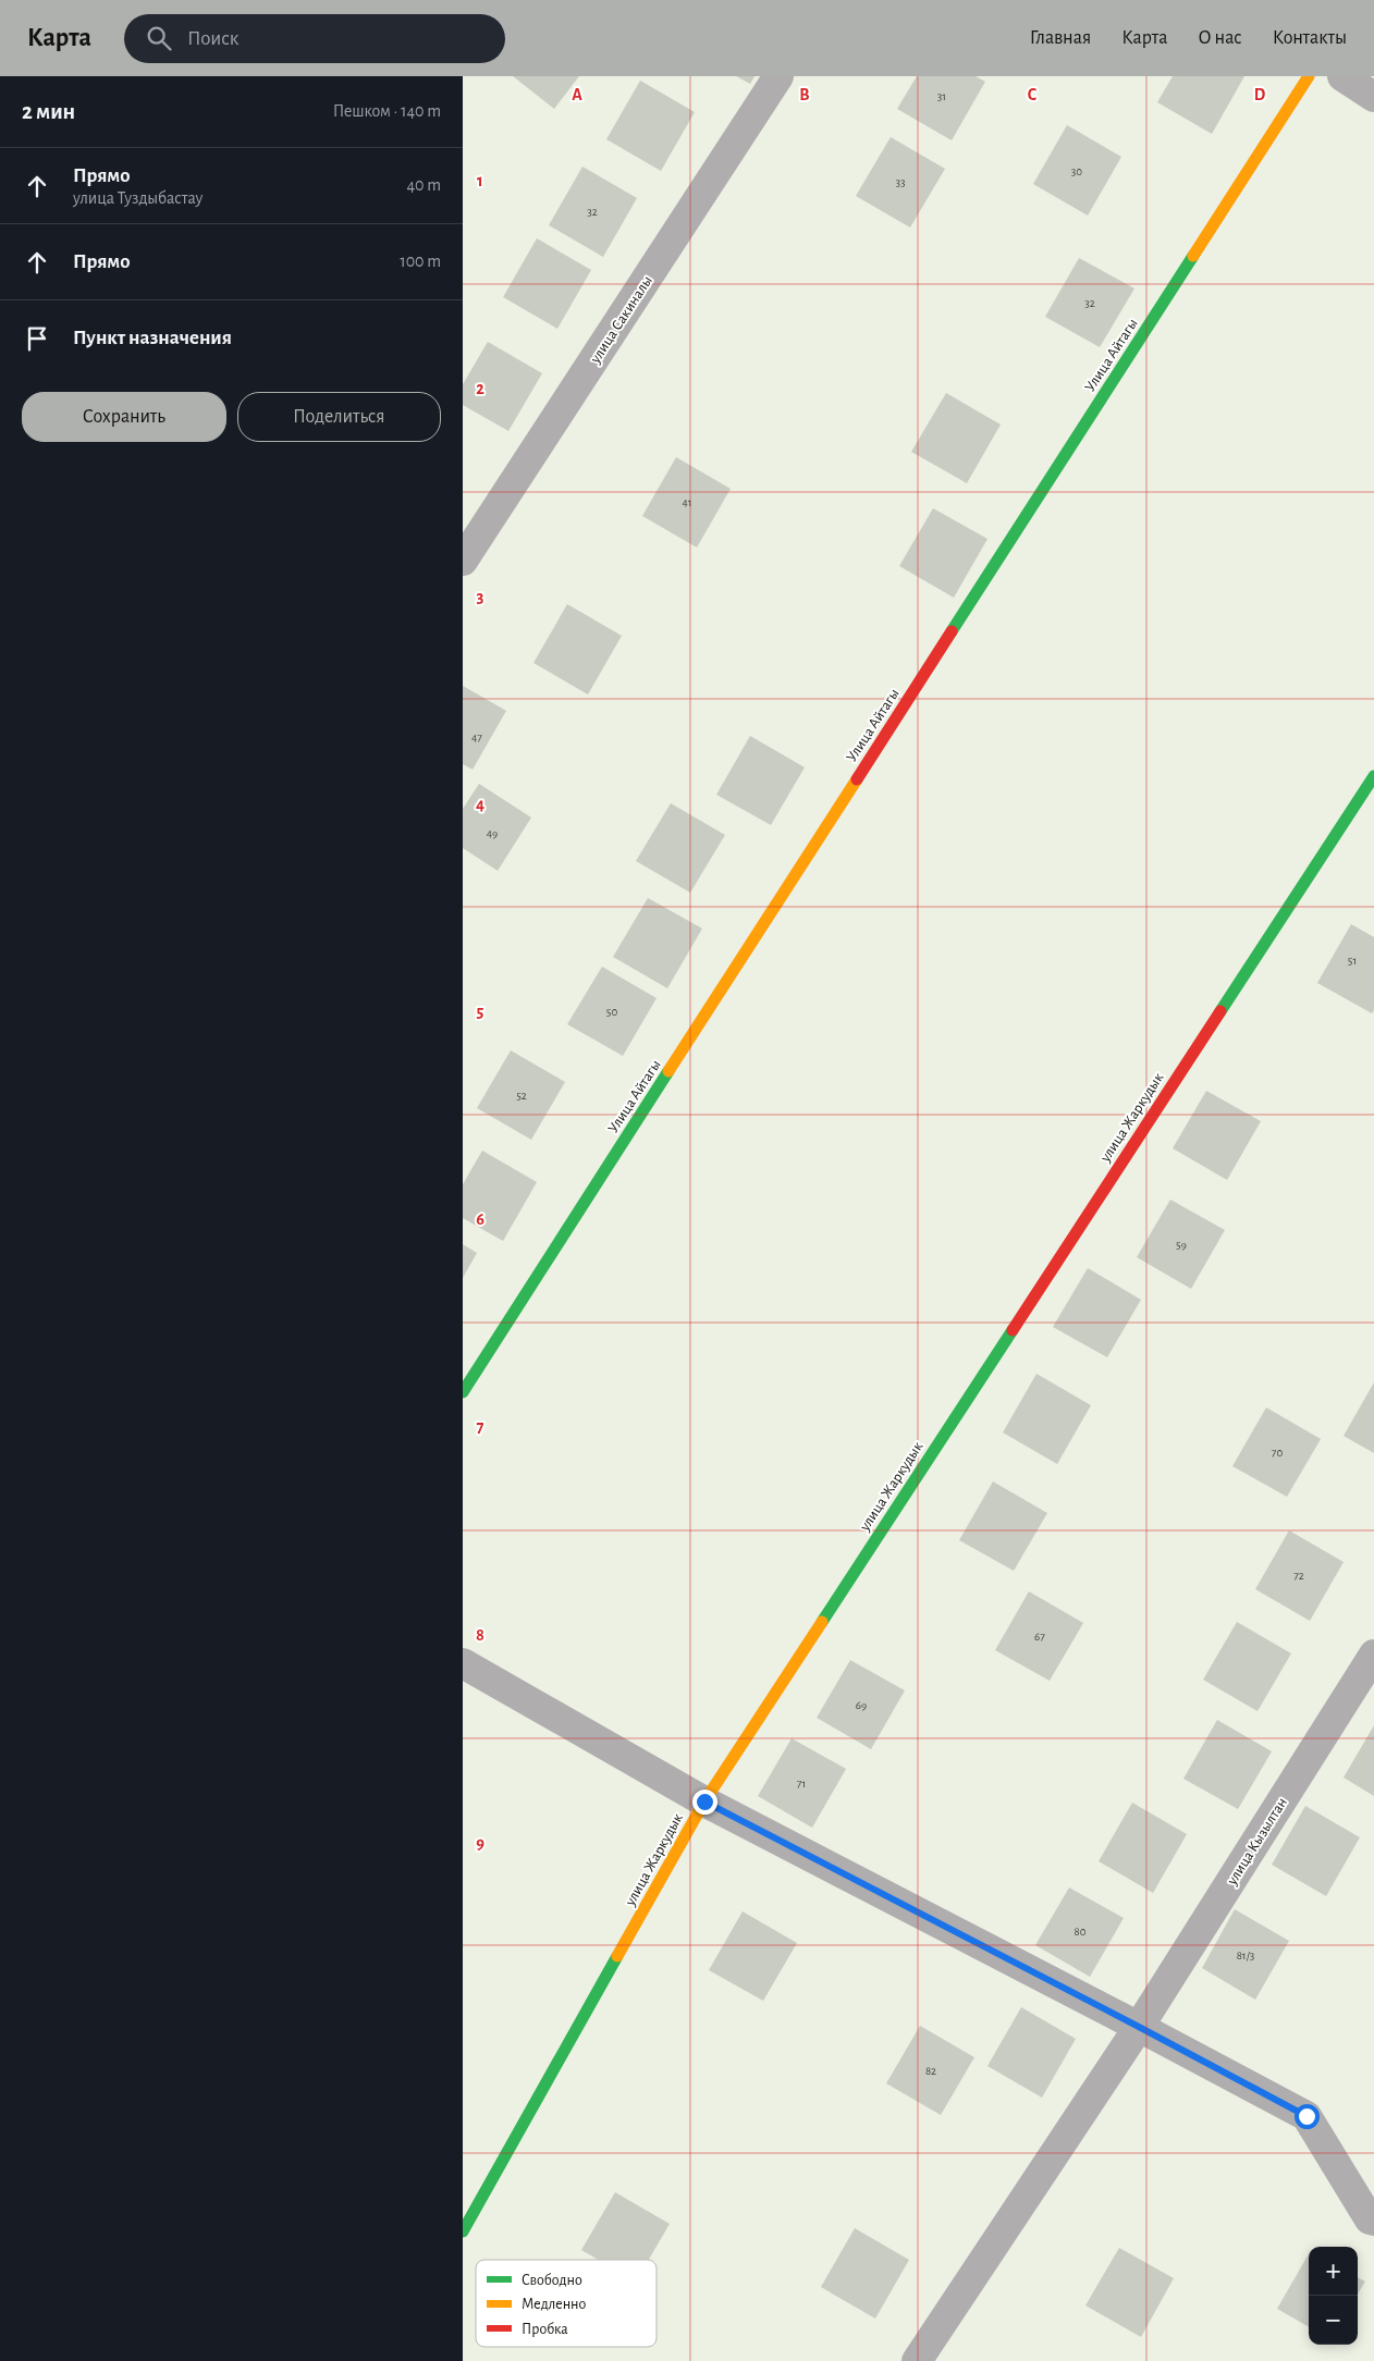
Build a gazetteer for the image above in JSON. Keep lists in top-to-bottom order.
{
  "streets": {
    "street": [
      "улица Сакиналы",
      "Улица Айтагы",
      "улица Жаркудык",
      "улица Кызылтан"
    ]
  },
  "house_numbers": [
    "31",
    "30",
    "33",
    "32",
    "32",
    "41",
    "47",
    "49",
    "51",
    "50",
    "52",
    "59",
    "70",
    "72",
    "67",
    "69",
    "71",
    "80",
    "81/3",
    "82"
  ],
  "legend": ["Свободно", "Медленно", "Пробка"],
  "page": {
    "header": "Карта",
    "search": "Поиск",
    "nav": [
      "Главная",
      "Карта",
      "О нас",
      "Контакты"
    ],
    "heading": ["2 мин", "Пешком · 140 m"],
    "list": [
      ["Прямо", "улица Туздыбастау", "40 m"],
      ["Прямо", "100 m"],
      "Пункт назначения"
    ],
    "buttons": ["Сохранить", "Поделиться"],
    "map_buttons": ["+", "−"]
  },
  "grid": {
    "columns": [
      "A",
      "B",
      "C",
      "D"
    ],
    "rows": [
      "1",
      "2",
      "3",
      "4",
      "5",
      "6",
      "7",
      "8",
      "9"
    ]
  }
}
